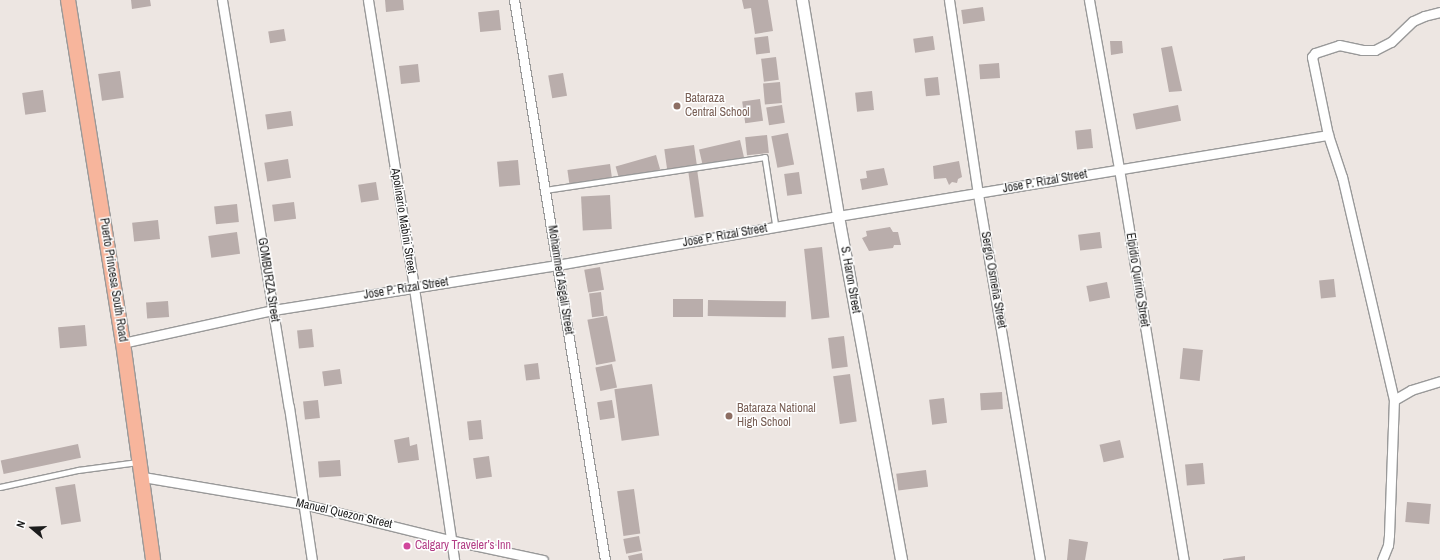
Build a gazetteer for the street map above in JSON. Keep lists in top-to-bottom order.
{
  "streets": {
    "main road": ["Puerto Princesa South Road"],
    "street": [
      "Jose P. Rizal Street",
      "Apolinario Mabini Street",
      "GOMBURZA Street",
      "Mohammed Asgali Street",
      "S. Haron Street",
      "Sergio Osmeña Street",
      "Elpidio Quirino Street",
      "Manuel Quezon Street"
    ]
  },
  "crossings": [
    ["Jose P. Rizal Street", "Apolinario Mabini Street"],
    ["Jose P. Rizal Street", "Puerto Princesa South Road"],
    ["Jose P. Rizal Street", "GOMBURZA Street"],
    ["Jose P. Rizal Street", "Mohammed Asgali Street"],
    ["Jose P. Rizal Street", "S. Haron Street"],
    ["Jose P. Rizal Street", "Sergio Osmeña Street"],
    ["Jose P. Rizal Street", "Elpidio Quirino Street"],
    ["Apolinario Mabini Street", "Manuel Quezon Street"],
    ["Puerto Princesa South Road", "Manuel Quezon Street"],
    ["GOMBURZA Street", "Manuel Quezon Street"]
  ],
  "places": ["Bataraza Central School", "Bataraza National High School", "Calgary Traveler’s Inn"],
  "north": "left"
}
